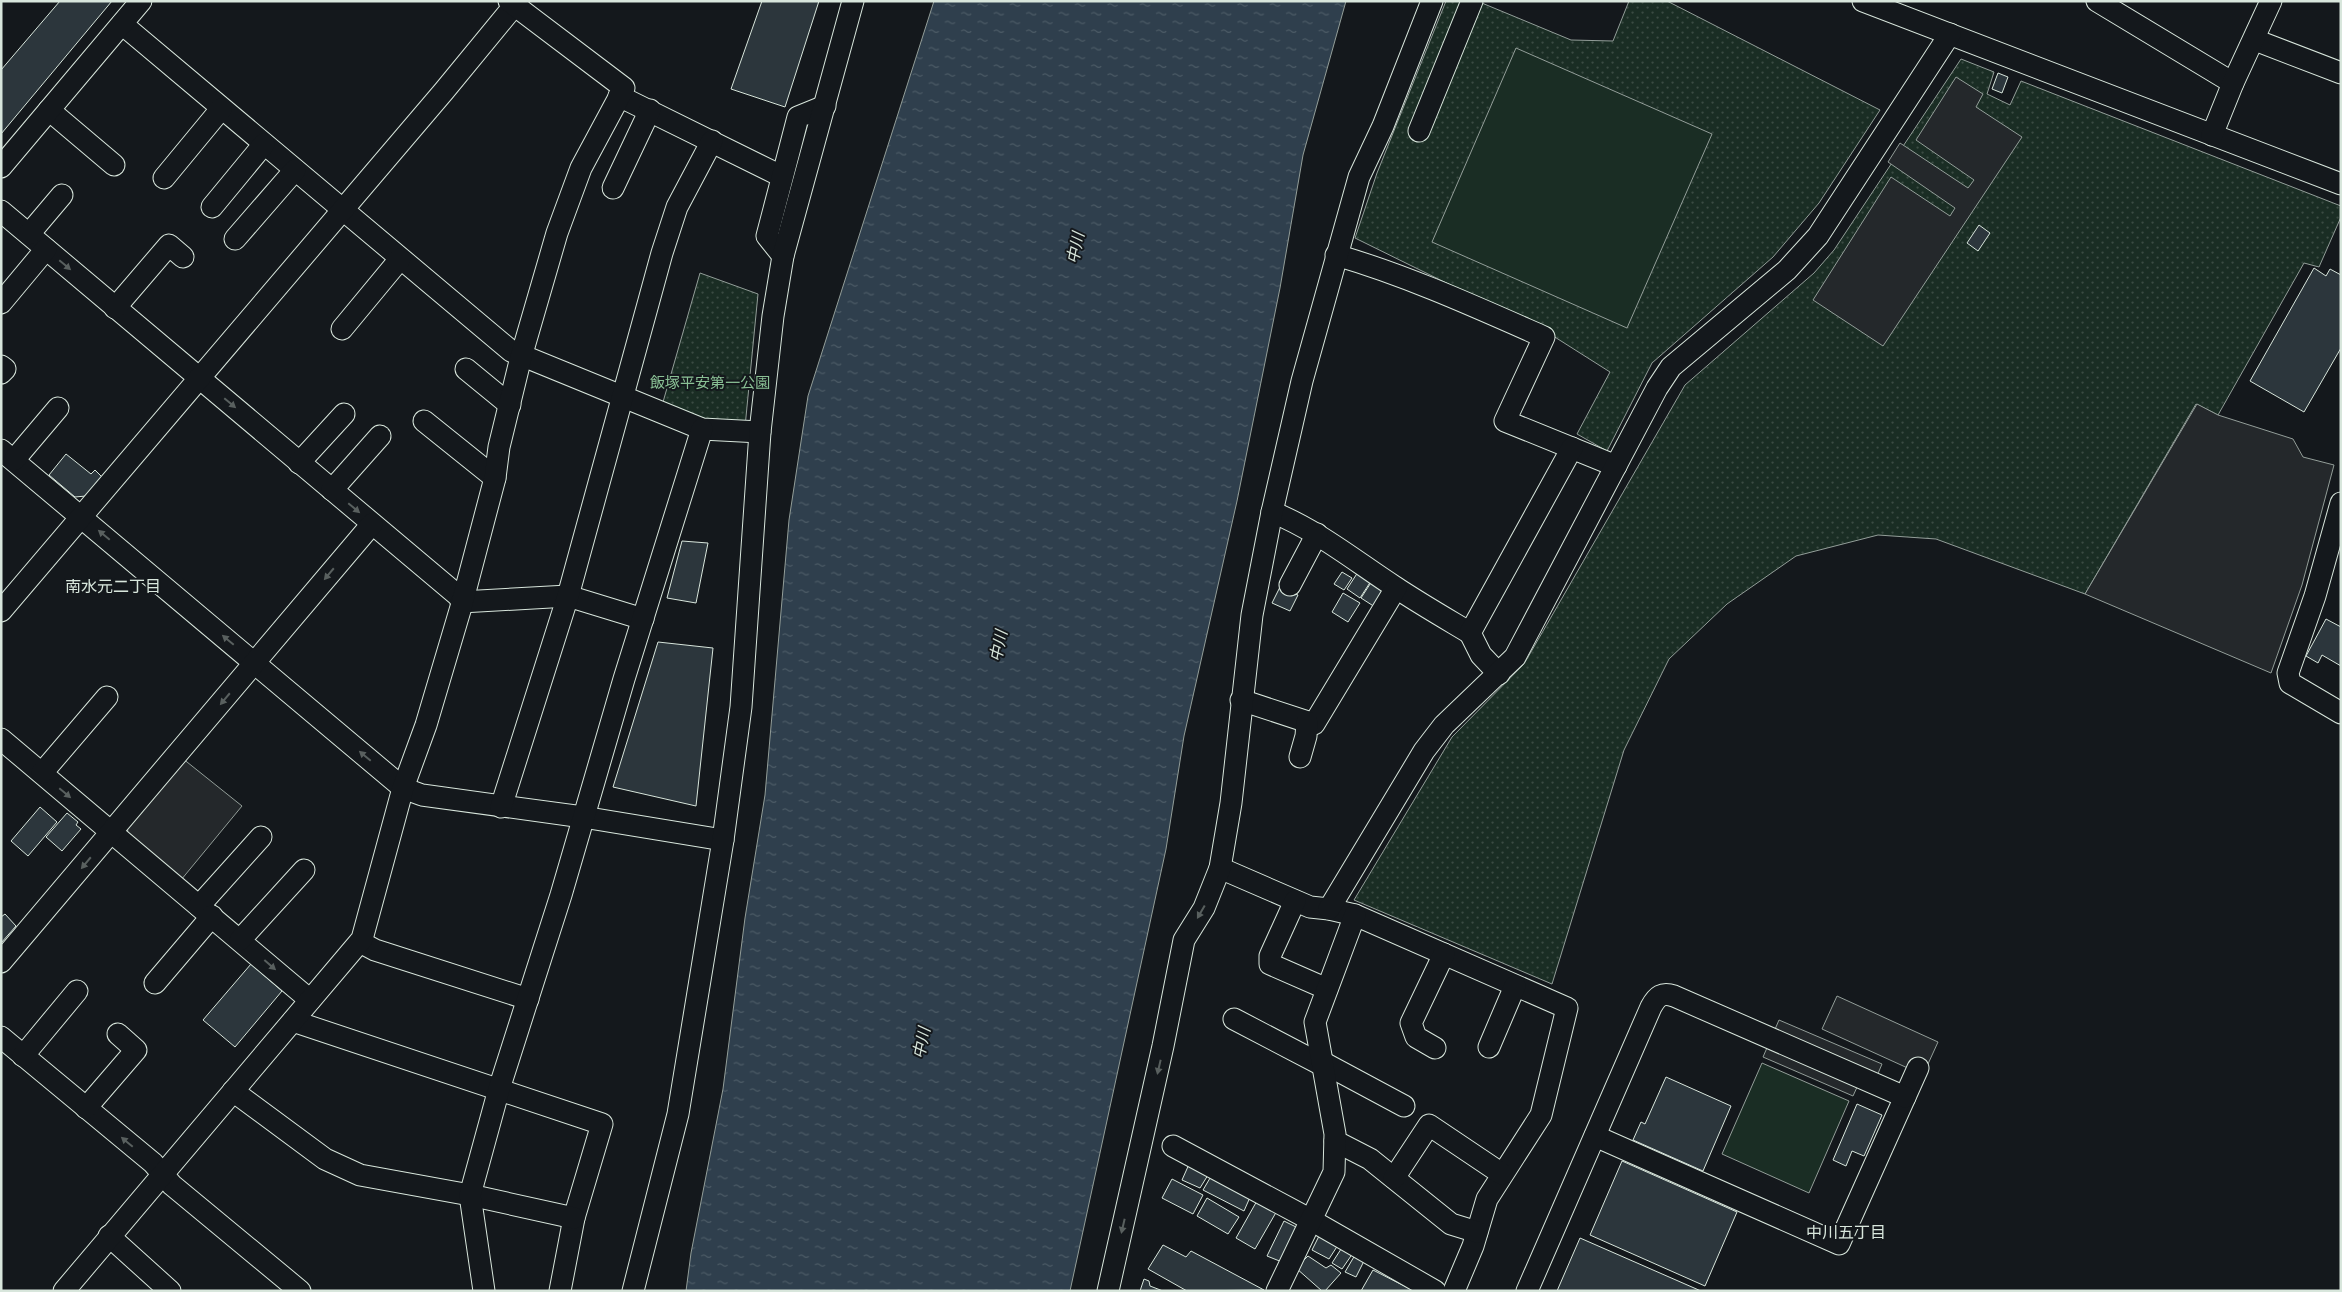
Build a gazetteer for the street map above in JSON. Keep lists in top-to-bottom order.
{
  "districts": ["南水元二丁目", "中川五丁目"],
  "water": ["中川"],
  "parks": ["飯塚平安第一公園"]
}
